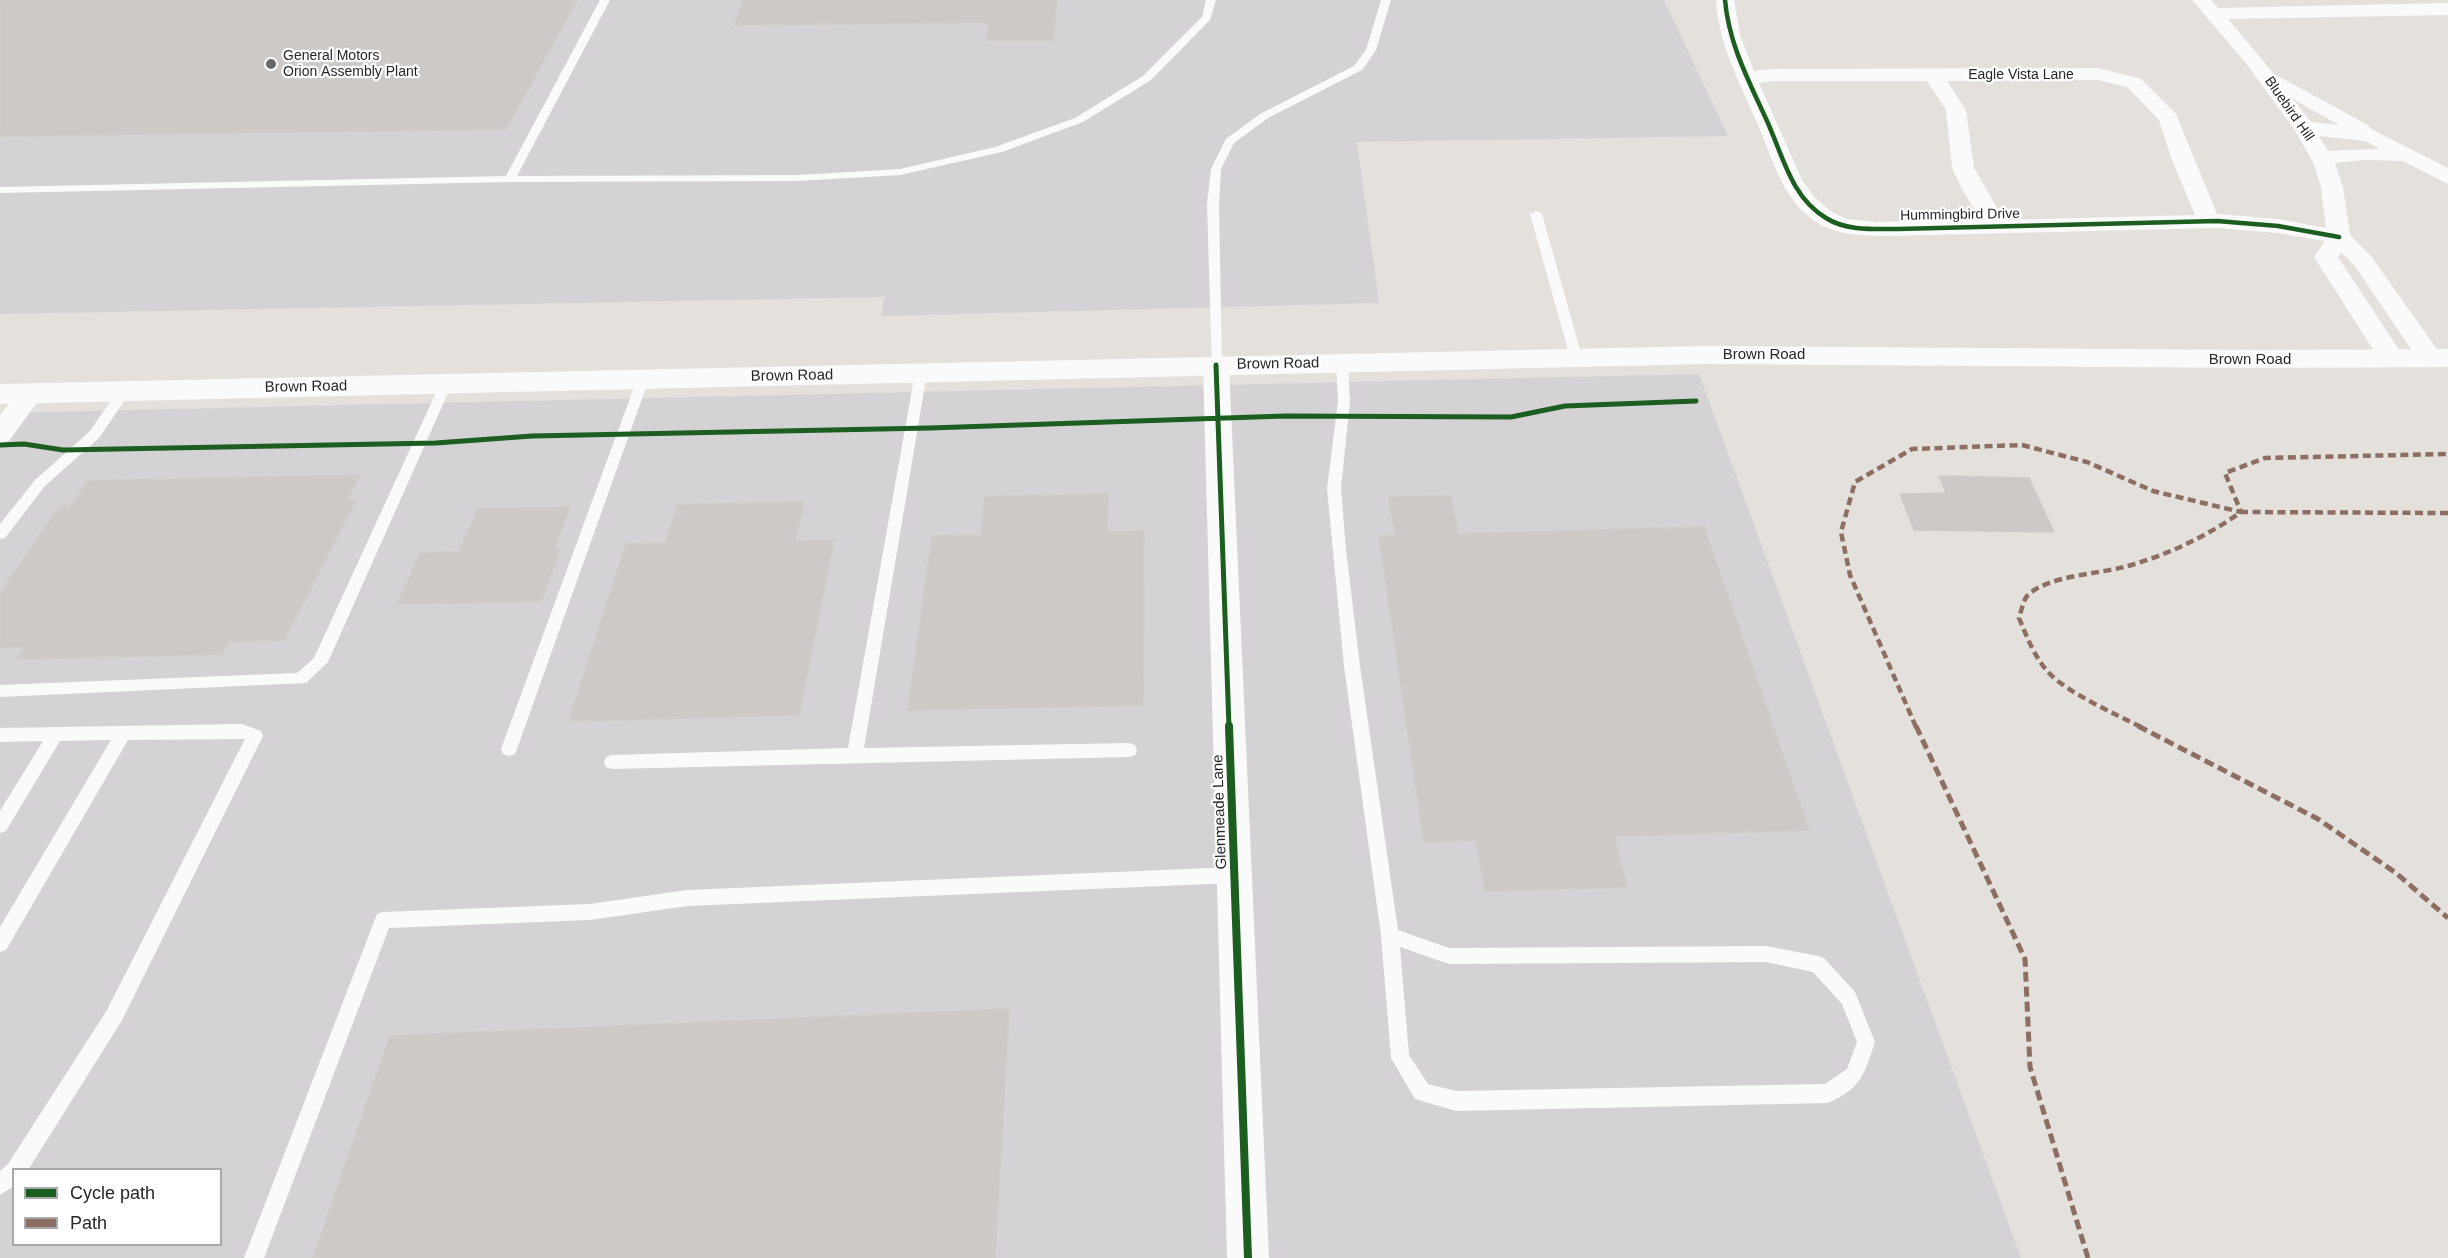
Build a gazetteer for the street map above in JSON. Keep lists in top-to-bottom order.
{
  "streets": {
    "main road": ["Brown Road"],
    "street": [
      "Eagle Vista Lane",
      "Bluebird Hill",
      "Hummingbird Drive",
      "Glenmeade Lane"
    ]
  },
  "crossings": [
    ["Eagle Vista Lane", "Hummingbird Drive"],
    ["Bluebird Hill", "Hummingbird Drive"],
    ["Brown Road", "Glenmeade Lane"]
  ],
  "places": ["General Motors Orion Assembly Plant"],
  "legend": ["Cycle path", "Path"]
}
